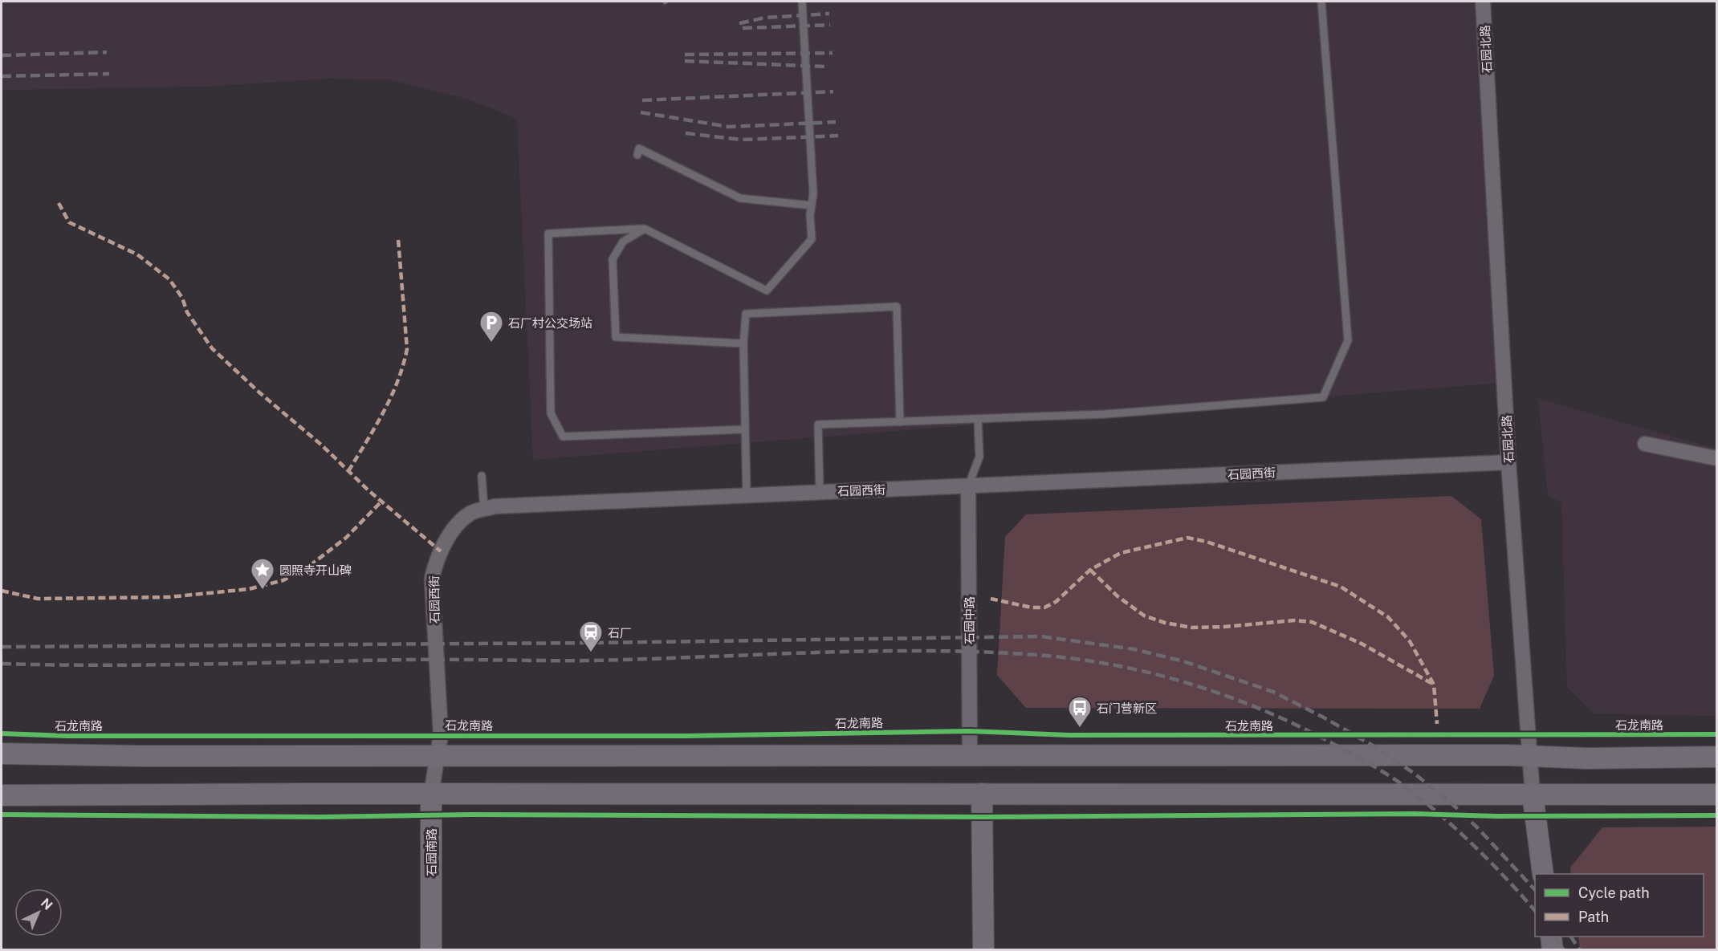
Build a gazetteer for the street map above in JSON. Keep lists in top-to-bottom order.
{
  "streets": {
    "main road": ["石园北路", "石园南路"],
    "street": ["石园西街", "石园中路"],
    "cycle path": ["石龙南路"]
  },
  "crossings": [
    ["石园北路", "石园西街"],
    ["石园西街", "石园中路"],
    ["石园西街", "石园南路"]
  ],
  "places": {
    "parking": ["石厂村公交场站"],
    "place": ["圆照寺开山碑"],
    "station": ["石厂"],
    "bus stop": ["石门营新区"]
  },
  "legend": ["Cycle path", "Path"],
  "north": "top right"
}
